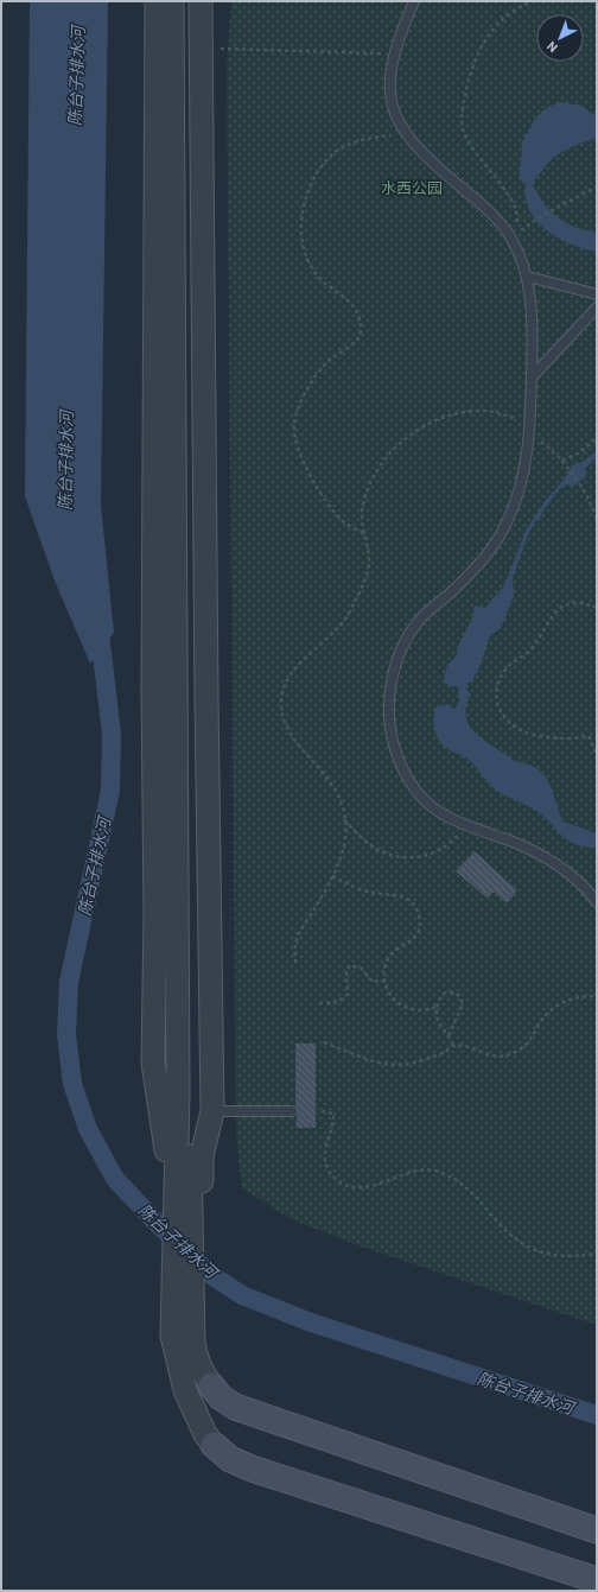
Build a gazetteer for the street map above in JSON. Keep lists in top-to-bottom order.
{
  "water": ["陈台子排水河"],
  "parks": ["水西公园"],
  "north": "bottom left"
}
